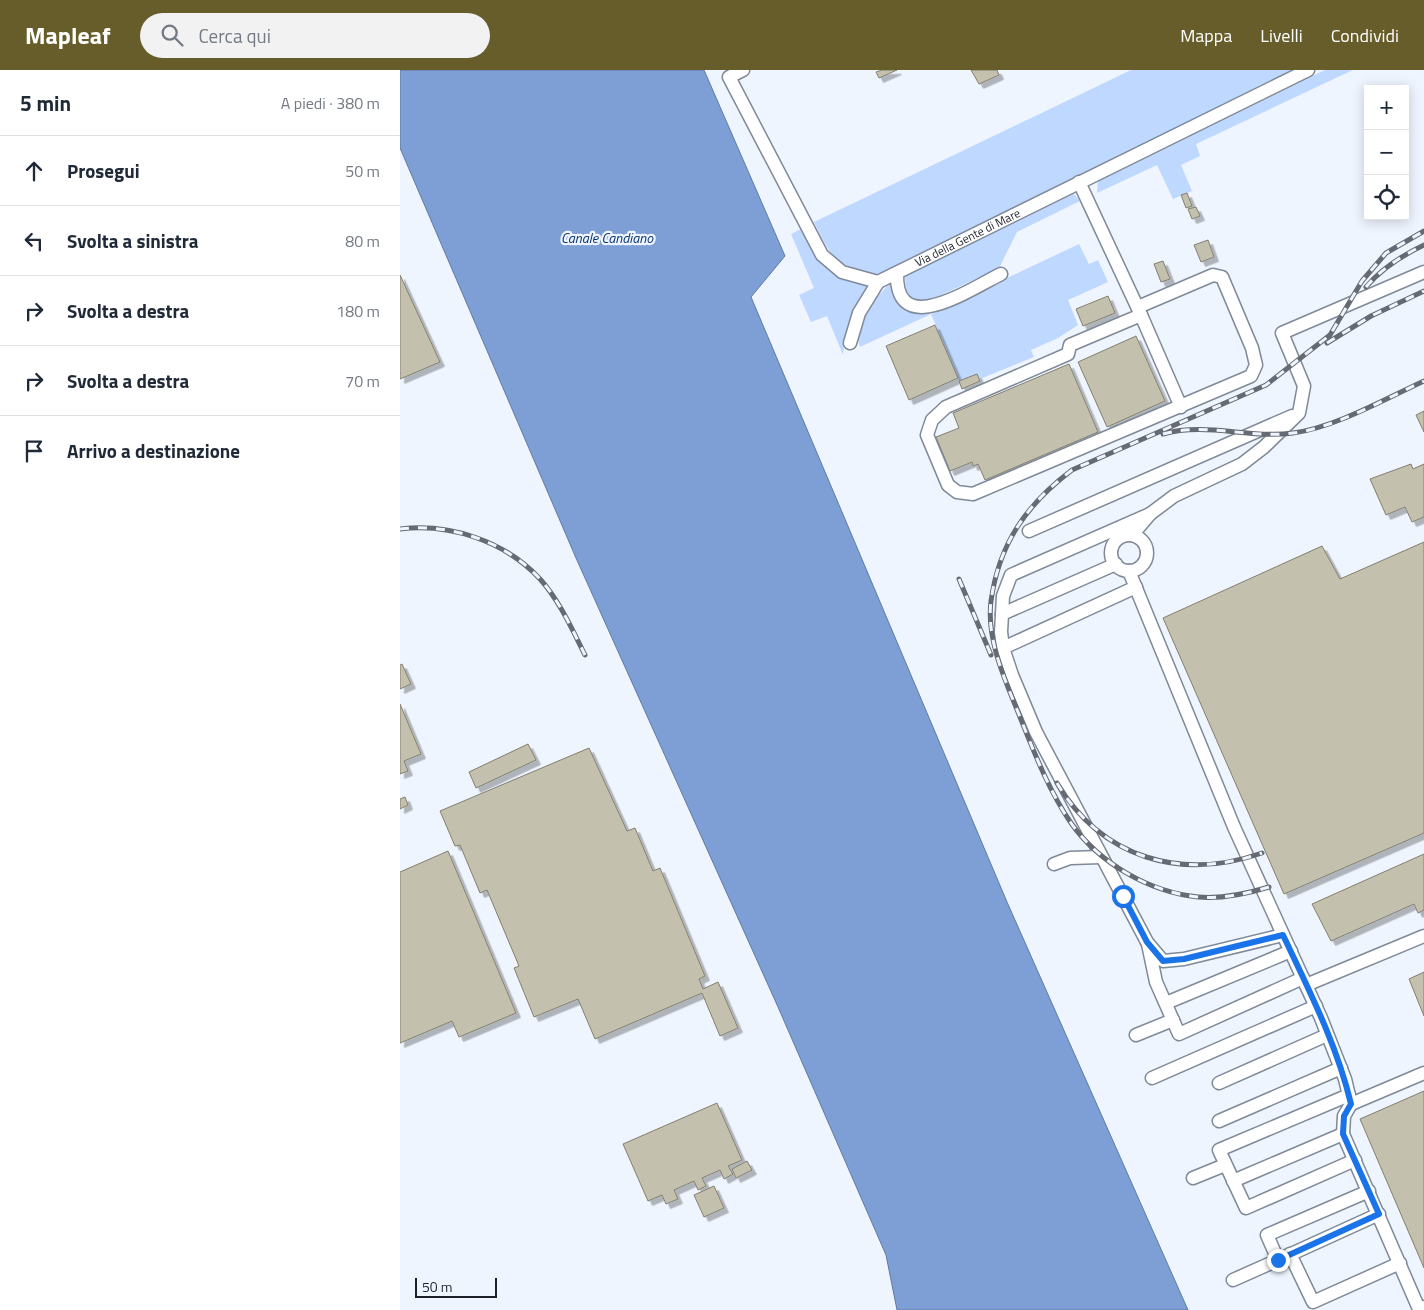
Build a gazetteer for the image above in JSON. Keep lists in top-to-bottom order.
{
  "streets": {
    "street": ["Via della Gente di Mare"]
  },
  "water": ["Canale Candiano"],
  "scale_bar": "50 m",
  "page": {
    "header": "Mapleaf",
    "search": "Cerca qui",
    "nav": ["Mappa", "Livelli", "Condividi"],
    "heading": ["5 min", "A piedi · 380 m"],
    "map_buttons": ["+", "−"],
    "list": [
      ["Prosegui", "50 m"],
      ["Svolta a sinistra", "80 m"],
      ["Svolta a destra", "180 m"],
      ["Svolta a destra", "70 m"],
      "Arrivo a destinazione"
    ],
    "scale": "50 m"
  }
}
